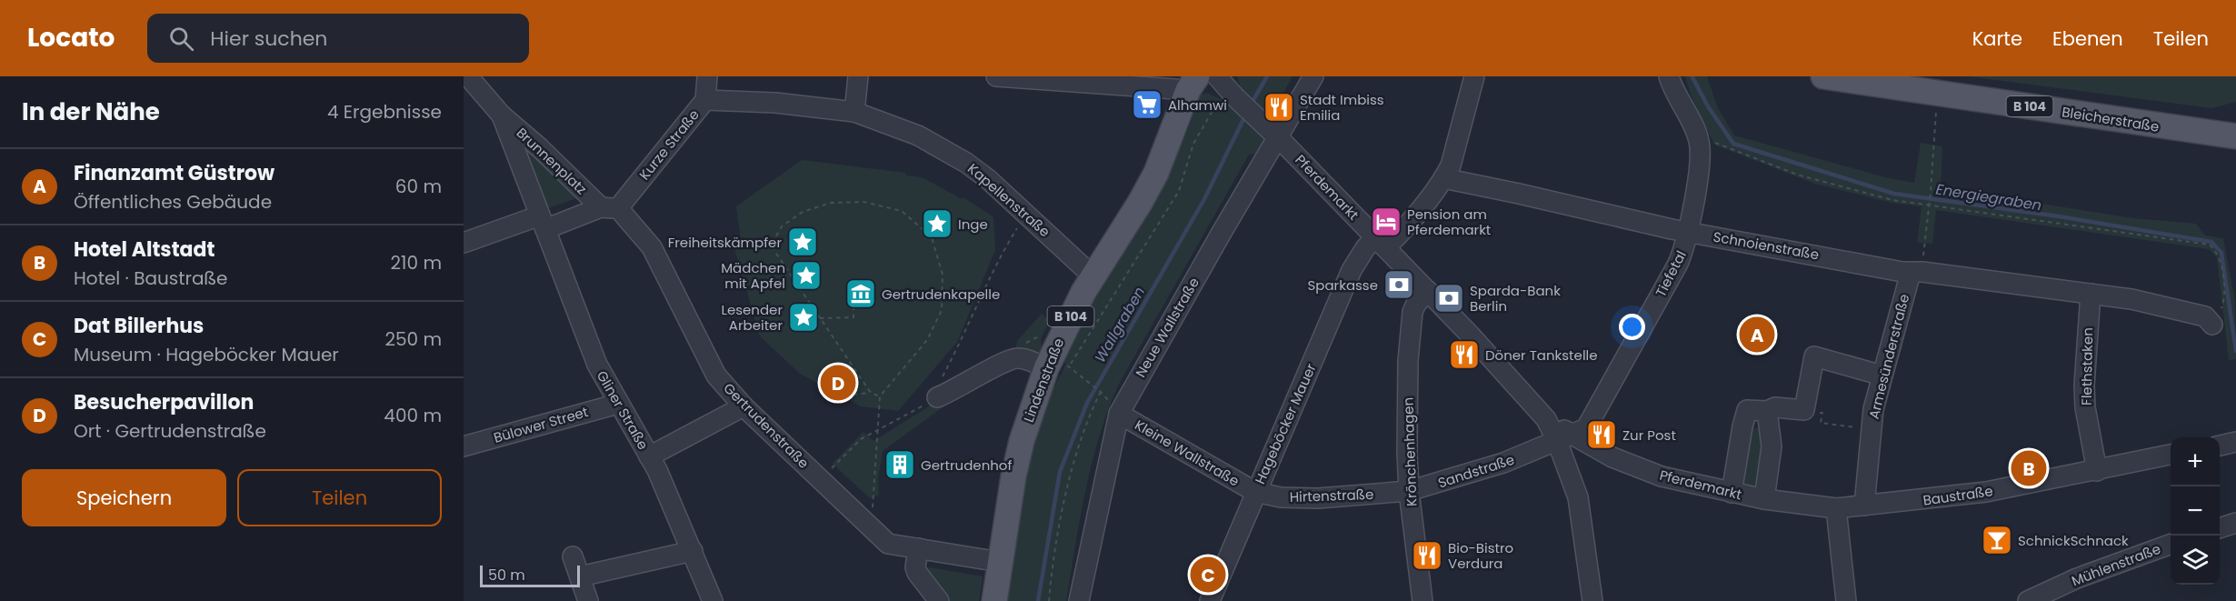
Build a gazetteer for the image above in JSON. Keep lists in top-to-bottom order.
{
  "streets": {
    "main road": ["B 104", "Bleicherstraße", "Lindenstraße"],
    "street": [
      "Kurze Straße",
      "Brunnenplatz",
      "Pferdemarkt",
      "Kapellenstraße",
      "Schnoienstraße",
      "Tiefetal",
      "Neue Wallstraße",
      "Armesünderstraße",
      "Flethstaken",
      "Gliner Straße",
      "Hageböcker Mauer",
      "Bülower Street",
      "Gertrudenstraße",
      "Krönchenhagen",
      "Kleine Wallstraße",
      "Sandstraße",
      "Hirtenstraße",
      "Baustraße",
      "Mühlenstraße"
    ]
  },
  "crossings": [
    ["Kurze Straße", "Brunnenplatz"],
    ["Kurze Straße", "Kapellenstraße"],
    ["Kurze Straße", "Gertrudenstraße"],
    ["Brunnenplatz", "Gliner Straße"],
    ["Brunnenplatz", "Gertrudenstraße"],
    ["Pferdemarkt", "Tiefetal"],
    ["Pferdemarkt", "Neue Wallstraße"],
    ["Pferdemarkt", "Hageböcker Mauer"],
    ["Pferdemarkt", "Krönchenhagen"],
    ["Pferdemarkt", "Sandstraße"],
    ["Pferdemarkt", "Baustraße"],
    ["Schnoienstraße", "Tiefetal"],
    ["Schnoienstraße", "Armesünderstraße"],
    ["Schnoienstraße", "Flethstaken"],
    ["Schnoienstraße", "Hageböcker Mauer"],
    ["Tiefetal", "Sandstraße"],
    ["Neue Wallstraße", "Kleine Wallstraße"],
    ["Armesünderstraße", "Baustraße"],
    ["Flethstaken", "Baustraße"],
    ["Lindenstraße", "Gertrudenstraße"],
    ["Gliner Straße", "Bülower Street"],
    ["Hageböcker Mauer", "Kleine Wallstraße"],
    ["Hageböcker Mauer", "Hirtenstraße"],
    ["Krönchenhagen", "Sandstraße"],
    ["Krönchenhagen", "Hirtenstraße"],
    ["Kleine Wallstraße", "Hirtenstraße"],
    ["Sandstraße", "Hirtenstraße"]
  ],
  "water": ["Energiegraben", "Wallgraben"],
  "places": {
    "supermarket": ["Alhamwi"],
    "restaurant": [
      "Stadt Imbiss Emilia",
      "Döner Tankstelle",
      "Zur Post",
      "Bio-Bistro Verdura"
    ],
    "hotel": ["Pension am Pferdemarkt"],
    "place": [
      "Inge",
      "Freiheitskämpfer",
      "Mädchen mit Apfel",
      "Lesender Arbeiter"
    ],
    "bank": ["Sparkasse", "Sparda-Bank Berlin"],
    "museum": ["Gertrudenkapelle"],
    "building": ["Gertrudenhof"],
    "bar": ["SchnickSchnack"]
  },
  "scale_bar": "50 m",
  "page": {
    "header": "Locato",
    "search": "Hier suchen",
    "nav": ["Karte", "Ebenen", "Teilen"],
    "heading": ["In der Nähe", "4 Ergebnisse"],
    "list": [
      {
        "mark": "A",
        "name": "Finanzamt Güstrow",
        "note": "Öffentliches Gebäude",
        "value": "60 m"
      },
      {
        "mark": "B",
        "name": "Hotel Altstadt",
        "note": "Hotel · Baustraße",
        "value": "210 m"
      },
      {
        "mark": "C",
        "name": "Dat Billerhus",
        "note": "Museum · Hageböcker Mauer",
        "value": "250 m"
      },
      {
        "mark": "D",
        "name": "Besucherpavillon",
        "note": "Ort · Gertrudenstraße",
        "value": "400 m"
      }
    ],
    "pins": [
      "A",
      "D",
      "B",
      "C"
    ],
    "map_buttons": ["+", "−"],
    "buttons": ["Speichern", "Teilen"],
    "scale": "50 m"
  }
}
